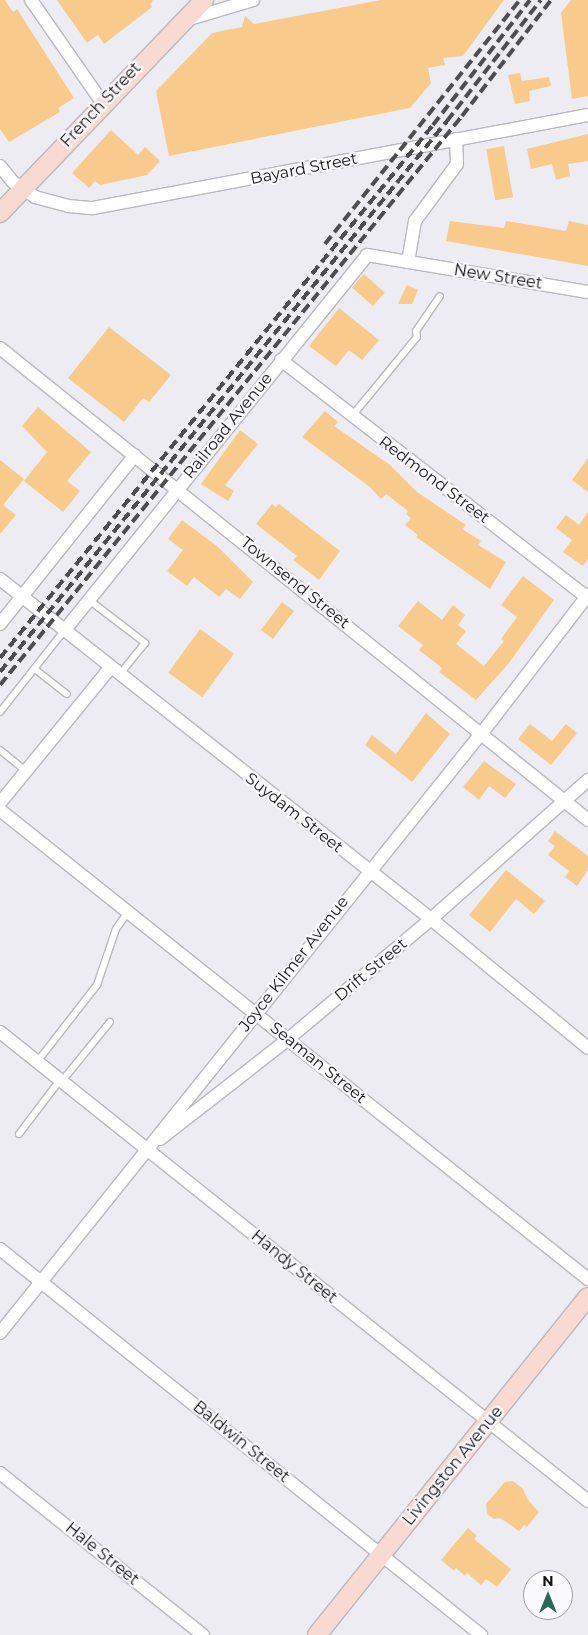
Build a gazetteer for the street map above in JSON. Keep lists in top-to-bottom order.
{
  "streets": {
    "main road": ["French Street", "Livingston Avenue"],
    "street": [
      "Bayard Street",
      "New Street",
      "Railroad Avenue",
      "Redmond Street",
      "Townsend Street",
      "Suydam Street",
      "Joyce Kilmer Avenue",
      "Drift Street",
      "Seaman Street",
      "Handy Street",
      "Baldwin Street",
      "Hale Street"
    ]
  },
  "crossings": [
    ["French Street", "Bayard Street"],
    ["New Street", "Railroad Avenue"],
    ["Railroad Avenue", "Redmond Street"],
    ["Railroad Avenue", "Townsend Street"],
    ["Railroad Avenue", "Suydam Street"],
    ["Redmond Street", "Joyce Kilmer Avenue"],
    ["Townsend Street", "Joyce Kilmer Avenue"],
    ["Townsend Street", "Drift Street"],
    ["Suydam Street", "Joyce Kilmer Avenue"],
    ["Suydam Street", "Drift Street"],
    ["Joyce Kilmer Avenue", "Drift Street"],
    ["Joyce Kilmer Avenue", "Seaman Street"],
    ["Joyce Kilmer Avenue", "Handy Street"],
    ["Joyce Kilmer Avenue", "Baldwin Street"],
    ["Drift Street", "Seaman Street"],
    ["Drift Street", "Handy Street"],
    ["Handy Street", "Livingston Avenue"],
    ["Baldwin Street", "Livingston Avenue"]
  ],
  "north": "top"
}
